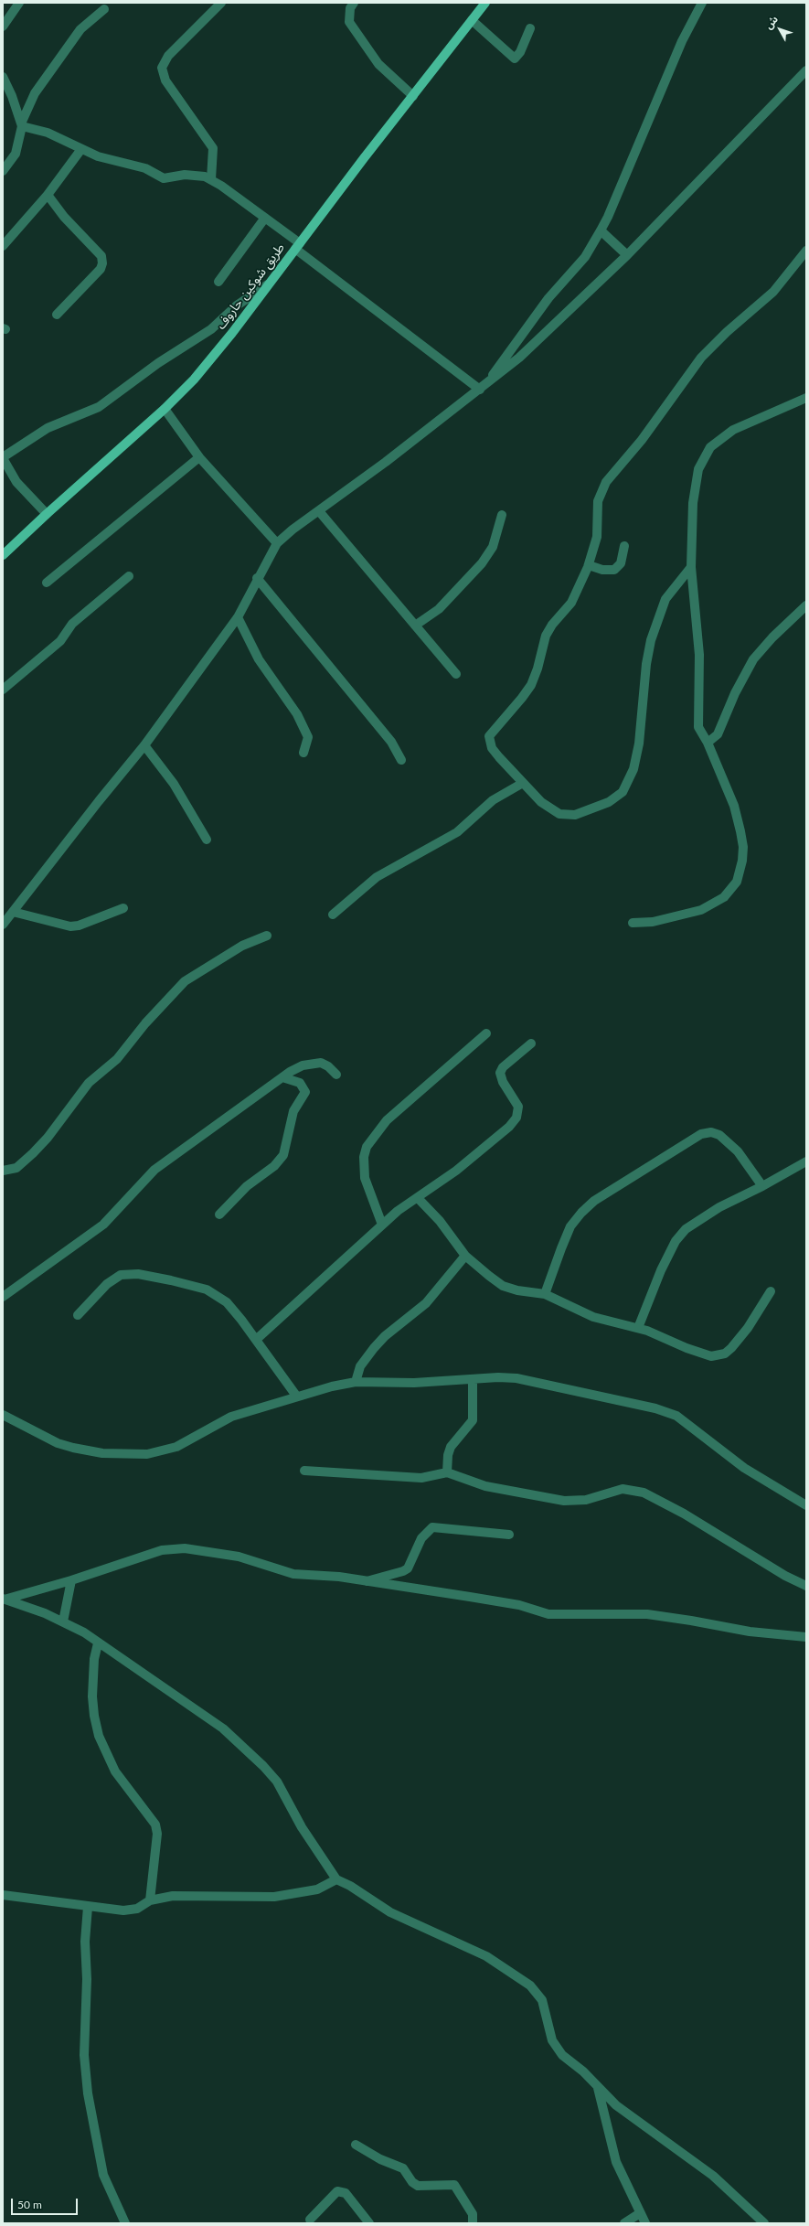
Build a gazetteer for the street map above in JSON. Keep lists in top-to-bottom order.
{
  "streets": {
    "main road": ["طريق شوكين حاروف"]
  },
  "scale_bar": "50 m",
  "north": "top left"
}
